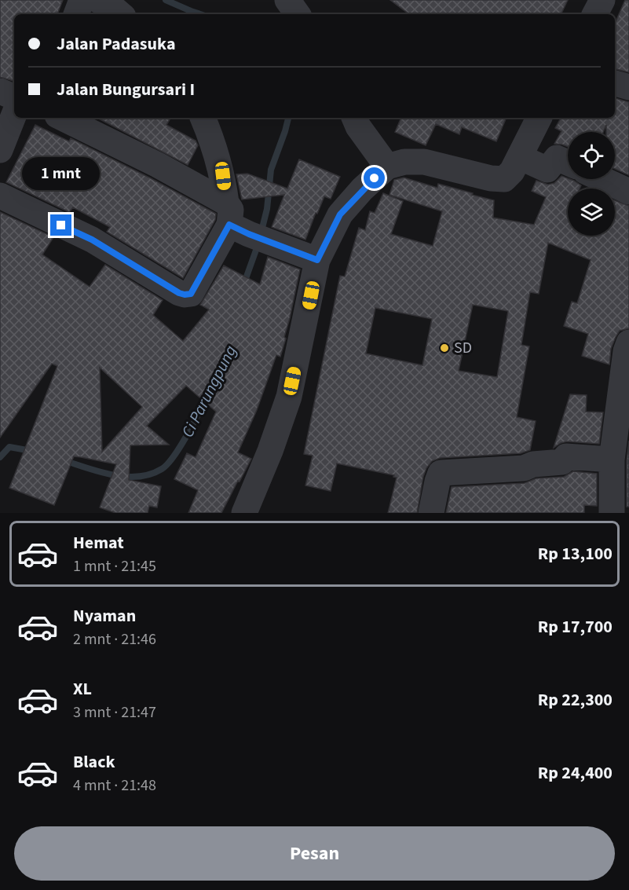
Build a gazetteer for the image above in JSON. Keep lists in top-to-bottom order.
{
  "water": ["Ci Parungpung"],
  "places": ["SD"],
  "page": {
    "banner": ["Jalan Padasuka", "Jalan Bungursari I"],
    "bubble": "1 mnt",
    "list": [
      {
        "name": "Hemat",
        "note": "1 mnt · 21:45",
        "value": "Rp 13,100"
      },
      {
        "name": "Nyaman",
        "note": "2 mnt · 21:46",
        "value": "Rp 17,700"
      },
      {
        "name": "XL",
        "note": "3 mnt · 21:47",
        "value": "Rp 22,300"
      },
      {
        "name": "Black",
        "note": "4 mnt · 21:48",
        "value": "Rp 24,400"
      }
    ],
    "buttons": "Pesan"
  }
}
